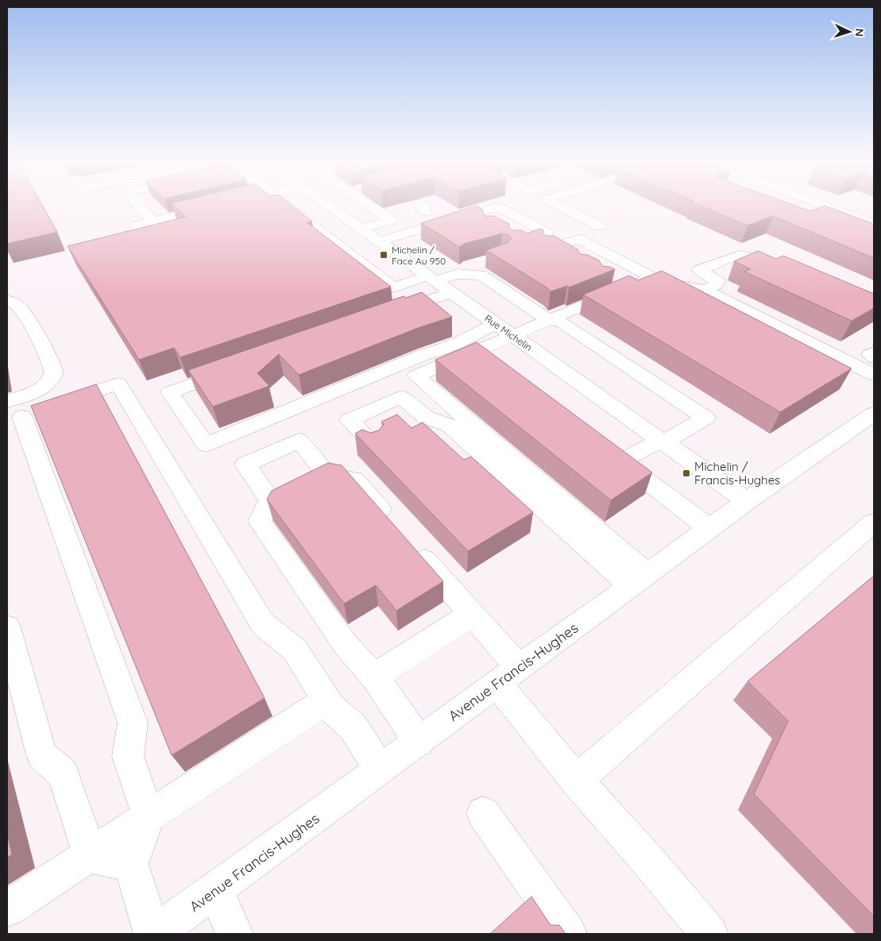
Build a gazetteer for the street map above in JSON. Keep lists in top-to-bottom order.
{
  "streets": {
    "street": ["Rue Michelin", "Avenue Francis-Hughes"]
  },
  "crossings": [
    ["Rue Michelin", "Avenue Francis-Hughes"]
  ],
  "places": {
    "transit": ["Michelin / Face Au 950", "Michelin / Francis-Hughes"]
  },
  "north": "right"
}
